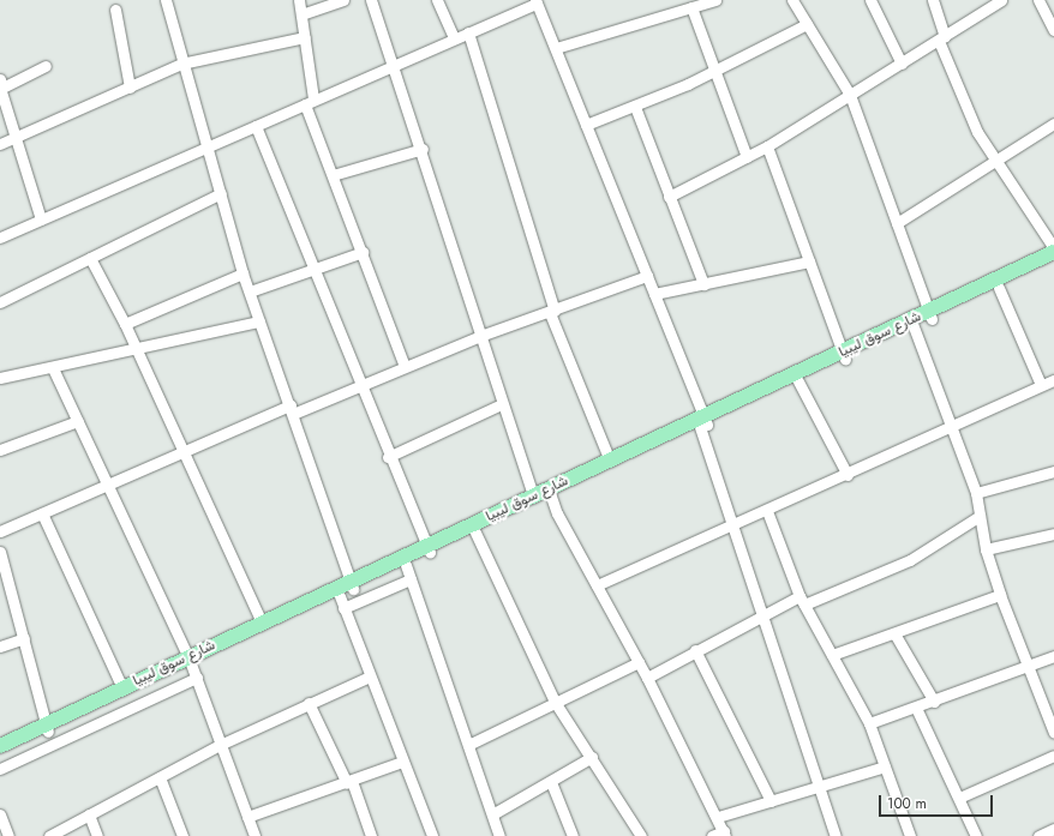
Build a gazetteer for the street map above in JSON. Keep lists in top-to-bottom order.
{
  "streets": {
    "main road": ["شارع سوق ليبيا"]
  },
  "scale_bar": "100 m"
}
